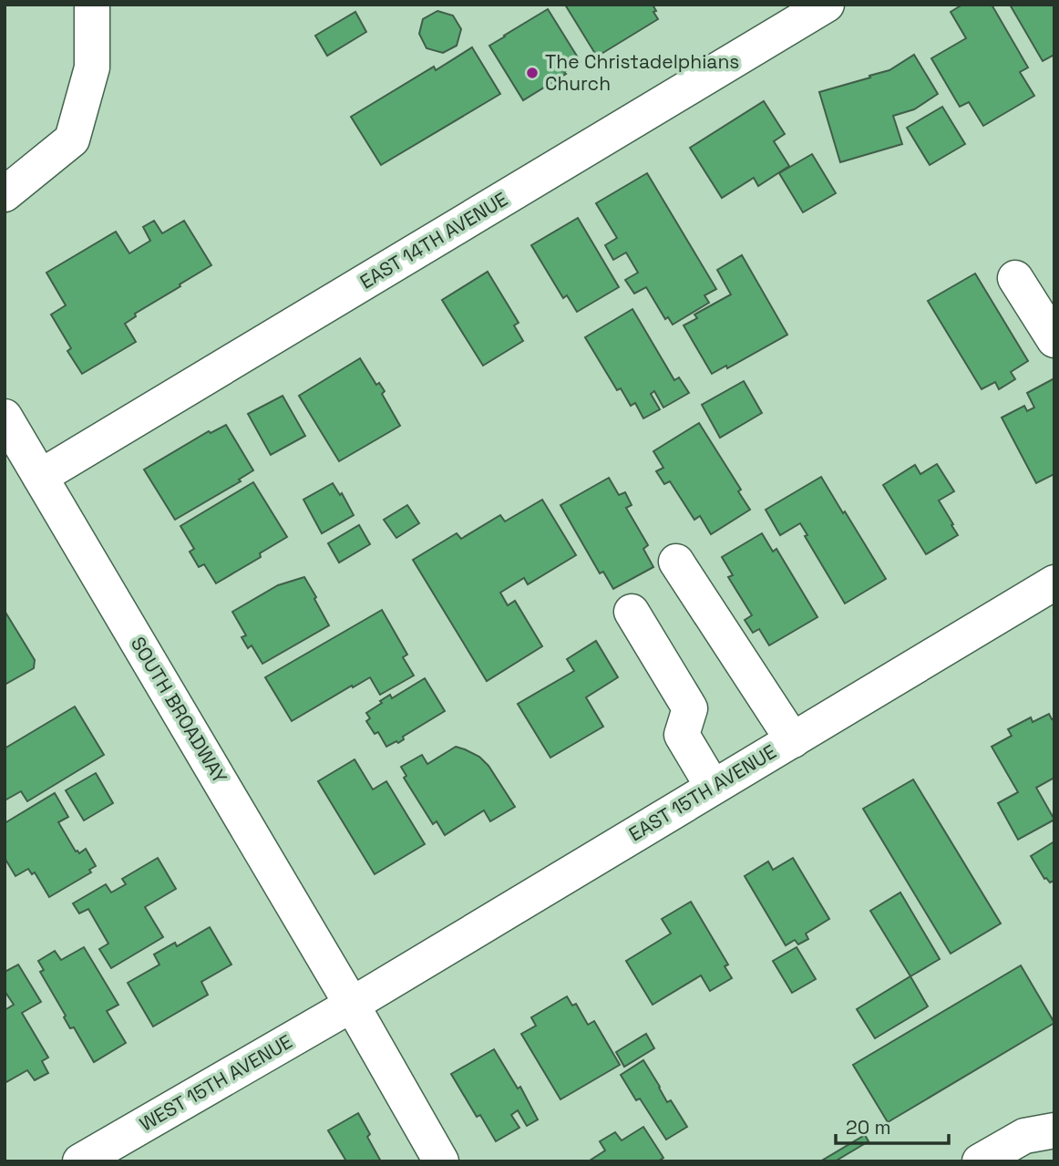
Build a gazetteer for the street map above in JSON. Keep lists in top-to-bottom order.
{
  "streets": {
    "street": [
      "EAST 14TH AVENUE",
      "SOUTH BROADWAY",
      "EAST 15TH AVENUE",
      "WEST 15TH AVENUE"
    ]
  },
  "crossings": [
    ["EAST 14TH AVENUE", "SOUTH BROADWAY"],
    ["SOUTH BROADWAY", "EAST 15TH AVENUE"],
    ["SOUTH BROADWAY", "WEST 15TH AVENUE"],
    ["EAST 15TH AVENUE", "WEST 15TH AVENUE"]
  ],
  "places": ["The Christadelphians Church"],
  "scale_bar": "20 m"
}
